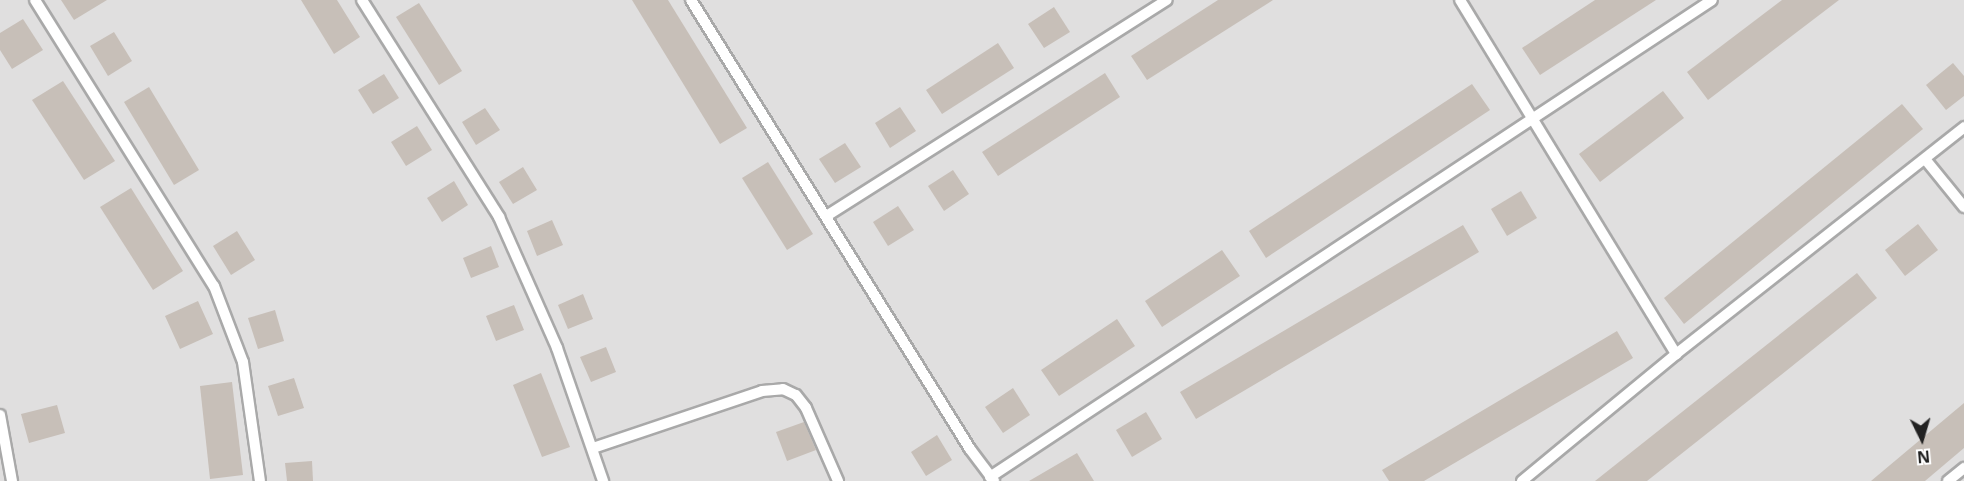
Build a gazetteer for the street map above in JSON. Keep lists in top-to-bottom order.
{
  "north": "bottom"
}
